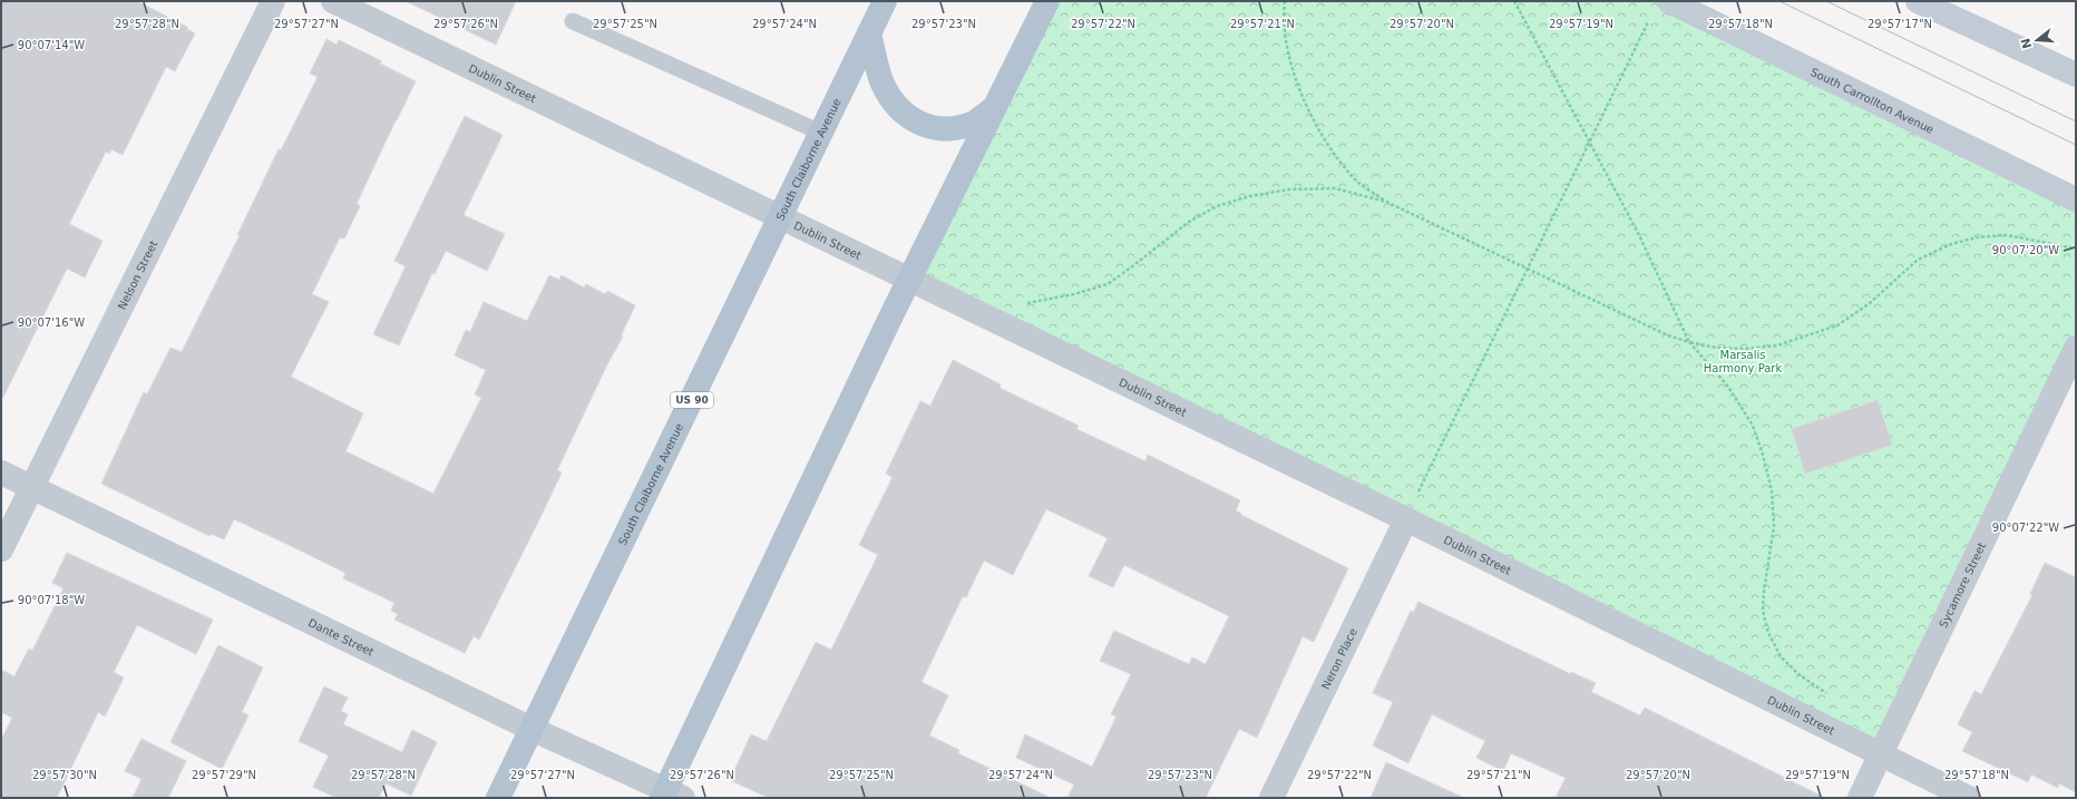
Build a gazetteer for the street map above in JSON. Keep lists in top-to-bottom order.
{
  "streets": {
    "main road": ["South Carrollton Avenue", "South Claiborne Avenue", "US 90"],
    "street": [
      "Dublin Street",
      "Nelson Street",
      "Sycamore Street",
      "Dante Street",
      "Neron Place"
    ]
  },
  "crossings": [
    ["Dublin Street", "South Claiborne Avenue"],
    ["Dublin Street", "Sycamore Street"],
    ["Dublin Street", "Neron Place"],
    ["South Claiborne Avenue", "Dante Street"],
    ["Nelson Street", "Dante Street"]
  ],
  "parks": ["Marsalis Harmony Park"],
  "north": "left",
  "coordinates": [
    "29°57'22\"N",
    "29°57'18\"N",
    "29°57'28\"N",
    "29°57'27\"N",
    "29°57'26\"N",
    "29°57'25\"N",
    "29°57'24\"N",
    "29°57'23\"N",
    "29°57'21\"N",
    "29°57'20\"N",
    "29°57'19\"N",
    "29°57'17\"N",
    "90°07'14\"W",
    "90°07'20\"W",
    "90°07'16\"W",
    "90°07'22\"W",
    "90°07'18\"W",
    "29°57'30\"N",
    "29°57'29\"N"
  ]
}
